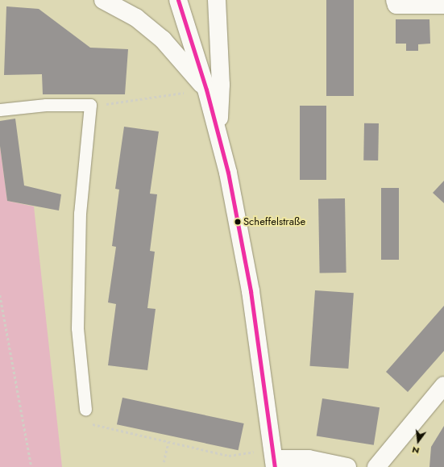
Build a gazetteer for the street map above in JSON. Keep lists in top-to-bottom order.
{
  "places": ["Scheffelstraße"],
  "north": "bottom"
}
